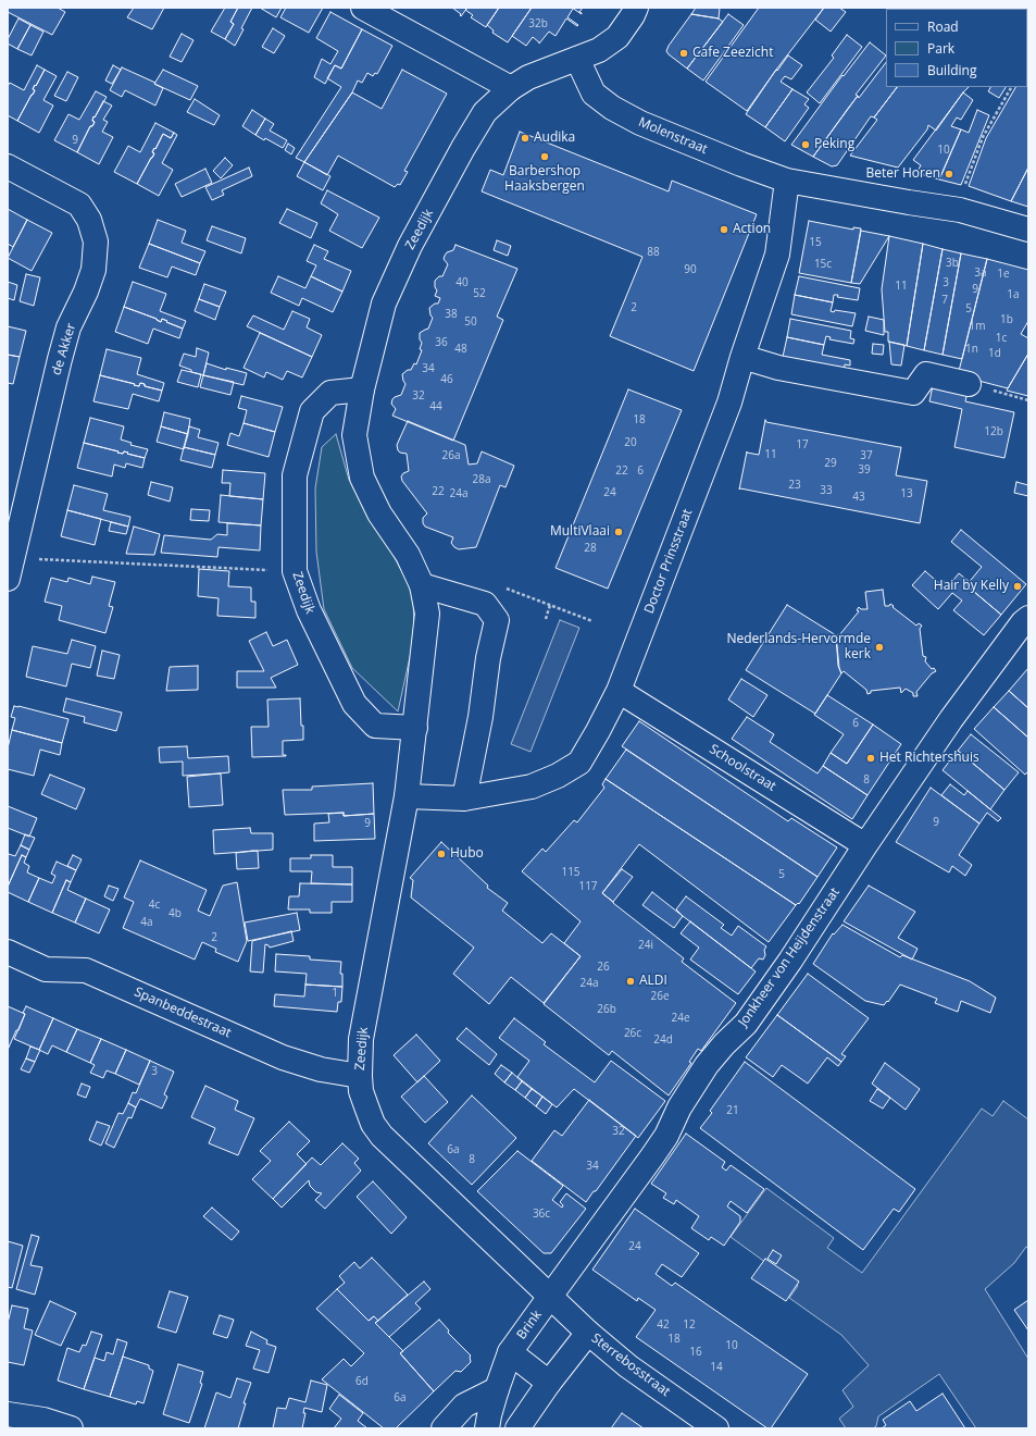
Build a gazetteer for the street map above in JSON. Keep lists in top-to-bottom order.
{
  "streets": {
    "street": [
      "Molenstraat",
      "Zeedijk",
      "de Akker",
      "Doctor Prinsstraat",
      "Schoolstraat",
      "Jonkheer von Heijdenstraat",
      "Spanbeddestraat",
      "Brink",
      "Sterrebosstraat"
    ]
  },
  "crossings": [
    ["Molenstraat", "Doctor Prinsstraat"],
    ["Zeedijk", "Doctor Prinsstraat"],
    ["Zeedijk", "Jonkheer von Heijdenstraat"],
    ["Zeedijk", "Spanbeddestraat"],
    ["Zeedijk", "Brink"],
    ["Zeedijk", "Sterrebosstraat"],
    ["Doctor Prinsstraat", "Schoolstraat"],
    ["Schoolstraat", "Jonkheer von Heijdenstraat"],
    ["Jonkheer von Heijdenstraat", "Brink"],
    ["Jonkheer von Heijdenstraat", "Sterrebosstraat"],
    ["Brink", "Sterrebosstraat"]
  ],
  "places": [
    "Cafe Zeezicht",
    "Audika",
    "Peking",
    "Barbershop Haaksbergen",
    "Beter Horen",
    "Action",
    "MultiVlaai",
    "Hair by Kelly",
    "Nederlands-Hervormde kerk",
    "Het Richtershuis",
    "Hubo",
    "ALDI"
  ],
  "house_numbers": [
    "32b",
    "9",
    "10",
    "15",
    "88",
    "3b",
    "15c",
    "90",
    "3a",
    "1e",
    "40",
    "3",
    "11",
    "9",
    "52",
    "1a",
    "7",
    "2",
    "5",
    "38",
    "1b",
    "50",
    "1m",
    "1c",
    "36",
    "48",
    "1n",
    "1d",
    "34",
    "46",
    "32",
    "44",
    "18",
    "12b",
    "20",
    "17",
    "11",
    "26a",
    "37",
    "29",
    "39",
    "22",
    "6",
    "28a",
    "23",
    "33",
    "22",
    "24",
    "24a",
    "13",
    "43",
    "28",
    "6",
    "8",
    "9",
    "9",
    "115",
    "5",
    "117",
    "4c",
    "4b",
    "4a",
    "2",
    "24i",
    "26",
    "24a",
    "1",
    "26e",
    "26b",
    "24e",
    "26c",
    "24d",
    "3",
    "21",
    "32",
    "6a",
    "8",
    "34",
    "36c",
    "24",
    "42",
    "12",
    "18",
    "10",
    "16",
    "14",
    "6d",
    "6a"
  ],
  "legend": ["Road", "Park", "Building"]
}
